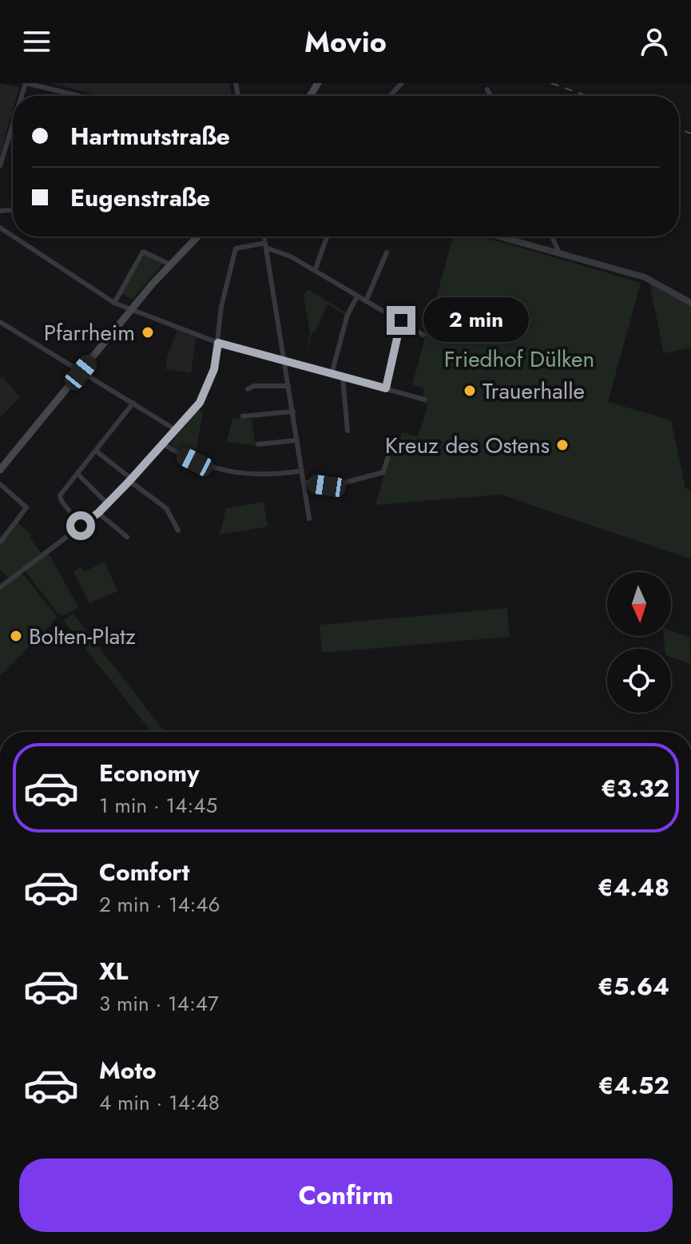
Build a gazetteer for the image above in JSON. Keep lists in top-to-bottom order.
{
  "parks": ["Friedhof Dülken"],
  "places": [
    "Pfarrheim",
    "Trauerhalle",
    "Kreuz des Ostens",
    "Bolten-Platz"
  ],
  "north": "bottom",
  "page": {
    "header": "Movio",
    "banner": ["Hartmutstraße", "Eugenstraße"],
    "bubble": "2 min",
    "list": [
      {
        "name": "Economy",
        "note": "1 min · 14:45",
        "value": "€3.32"
      },
      {
        "name": "Comfort",
        "note": "2 min · 14:46",
        "value": "€4.48"
      },
      {
        "name": "XL",
        "note": "3 min · 14:47",
        "value": "€5.64"
      },
      {
        "name": "Moto",
        "note": "4 min · 14:48",
        "value": "€4.52"
      }
    ],
    "buttons": "Confirm"
  }
}
